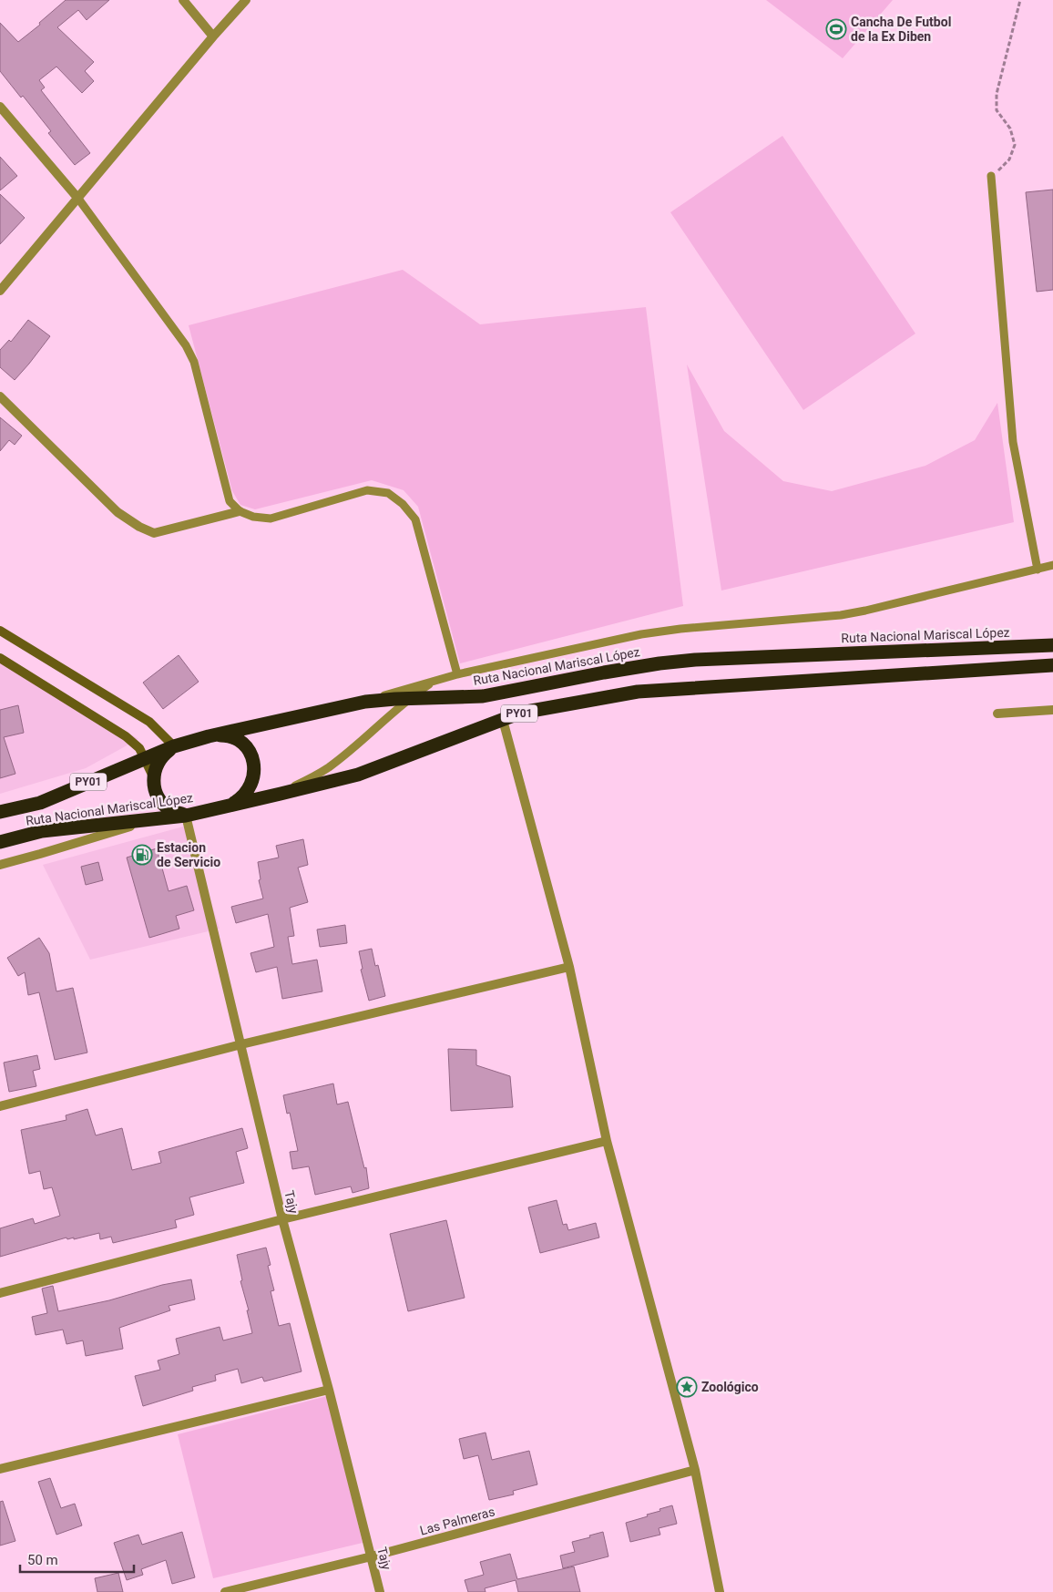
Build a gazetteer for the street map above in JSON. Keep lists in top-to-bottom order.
{
  "streets": {
    "highway": ["Ruta Nacional Mariscal López", "PY01"],
    "street": ["Tajy", "Las Palmeras"]
  },
  "crossings": [
    ["Ruta Nacional Mariscal López", "Tajy"],
    ["Tajy", "Las Palmeras"]
  ],
  "places": {
    "sports": ["Cancha De Futbol de la Ex Diben"],
    "fuel station": ["Estacion de Servicio"],
    "place": ["Zoológico"]
  },
  "scale_bar": "50 m"
}
